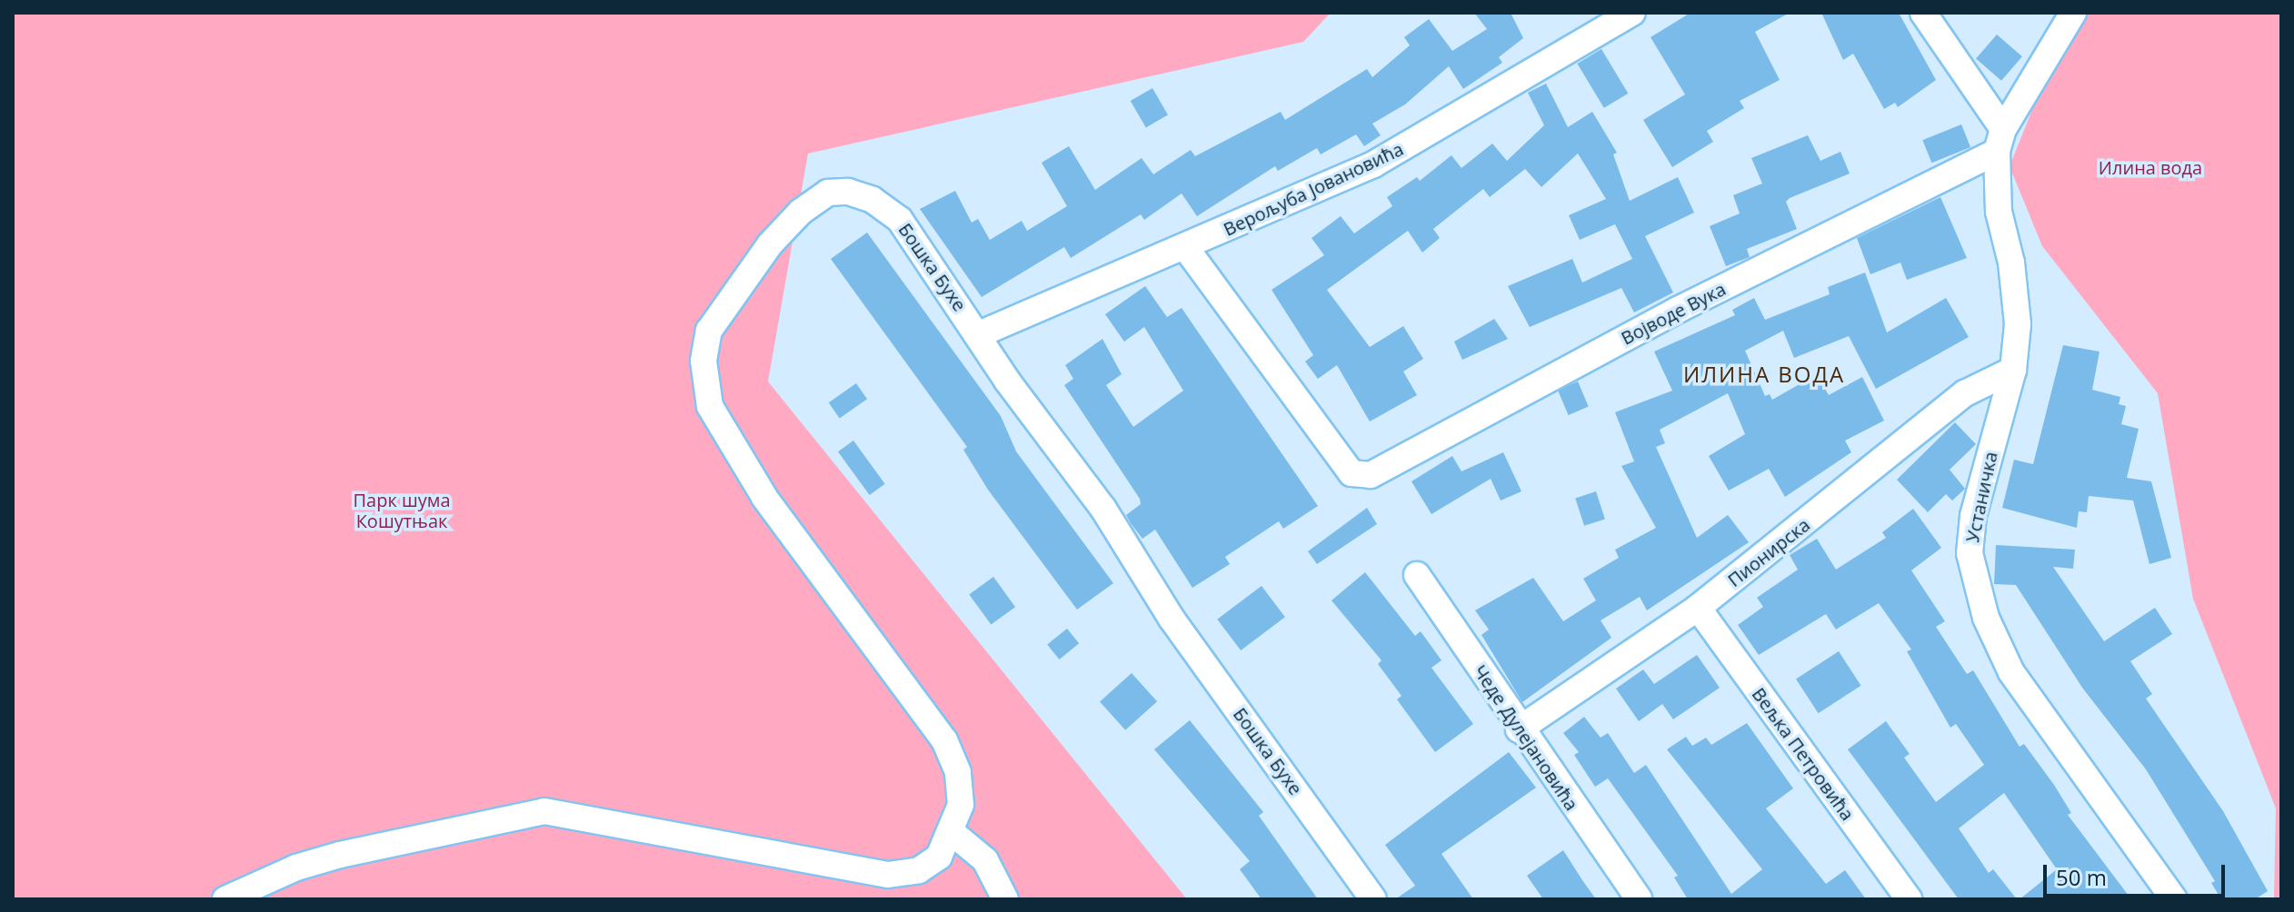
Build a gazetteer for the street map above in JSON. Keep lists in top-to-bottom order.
{
  "streets": {
    "street": [
      "Верољуба Јовановића",
      "Бошка Бухе",
      "Војводе Вука",
      "Устаничка",
      "Пионирска",
      "Чеде Дулејановића",
      "Вељка Петровића"
    ]
  },
  "crossings": [
    ["Верољуба Јовановића", "Бошка Бухе"],
    ["Верољуба Јовановића", "Војводе Вука"],
    ["Војводе Вука", "Устаничка"],
    ["Устаничка", "Пионирска"],
    ["Пионирска", "Чеде Дулејановића"],
    ["Пионирска", "Вељка Петровића"]
  ],
  "districts": ["ИЛИНА ВОДА"],
  "parks": ["Илина вода", "Парк шума Кошутњак"],
  "scale_bar": "50 m"
}
